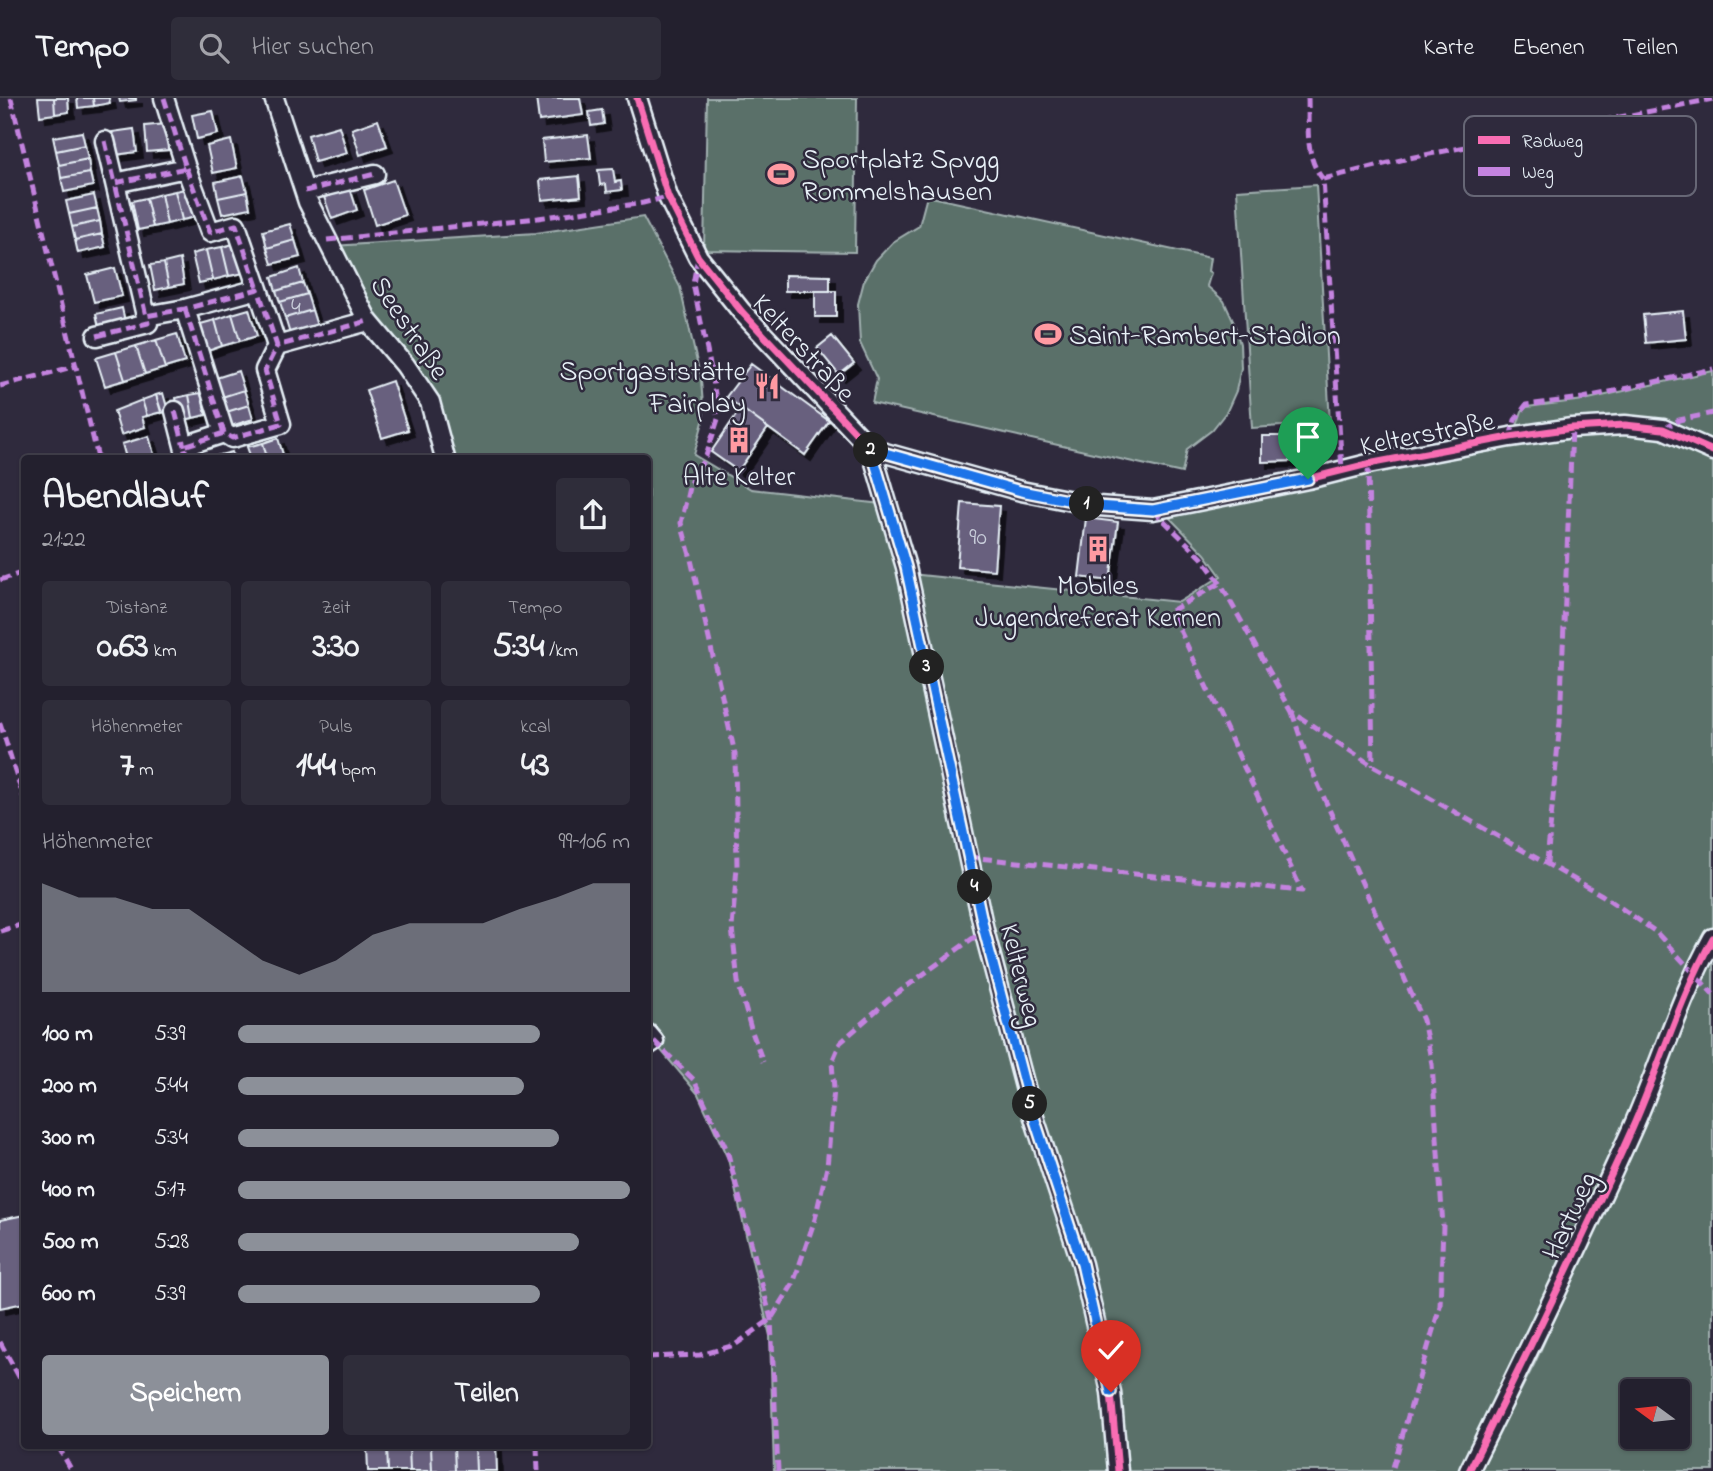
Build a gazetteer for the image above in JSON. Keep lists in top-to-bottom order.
{
  "streets": {
    "street": [
      "Seestraße",
      "Kelterstraße",
      "Kelterweg",
      "Hartweg"
    ]
  },
  "crossings": [
    ["Kelterstraße", "Kelterweg"]
  ],
  "places": {
    "sports": ["Sportplatz Spvgg Rommelshausen", "Saint-Rambert-Stadion"],
    "restaurant": ["Sportgaststätte Fairplay"],
    "building": ["Alte Kelter", "Mobiles Jugendreferat Kernen"]
  },
  "house_numbers": ["4", "90"],
  "legend": ["Radweg", "Weg"],
  "north": "left",
  "page": {
    "header": "Tempo",
    "search": "Hier suchen",
    "nav": ["Karte", "Ebenen", "Teilen"],
    "pins": [
      "2",
      "1",
      "3",
      "4",
      "5"
    ],
    "heading": ["Abendlauf", "21:22"],
    "stats": [
      ["Distanz", "0.63 km"],
      ["Zeit", "3:30"],
      ["Tempo", "5:34 /km"],
      ["Höhenmeter", "7 m"],
      ["Puls", "144 bpm"],
      ["kcal", "43"]
    ],
    "chart": ["Höhenmeter", "99–106 m"],
    "list": [
      {
        "name": "100 m",
        "note": "5:39"
      },
      {
        "name": "200 m",
        "note": "5:44"
      },
      {
        "name": "300 m",
        "note": "5:34"
      },
      {
        "name": "400 m",
        "note": "5:17"
      },
      {
        "name": "500 m",
        "note": "5:28"
      },
      {
        "name": "600 m",
        "note": "5:39"
      }
    ],
    "buttons": ["Speichern", "Teilen"]
  }
}
